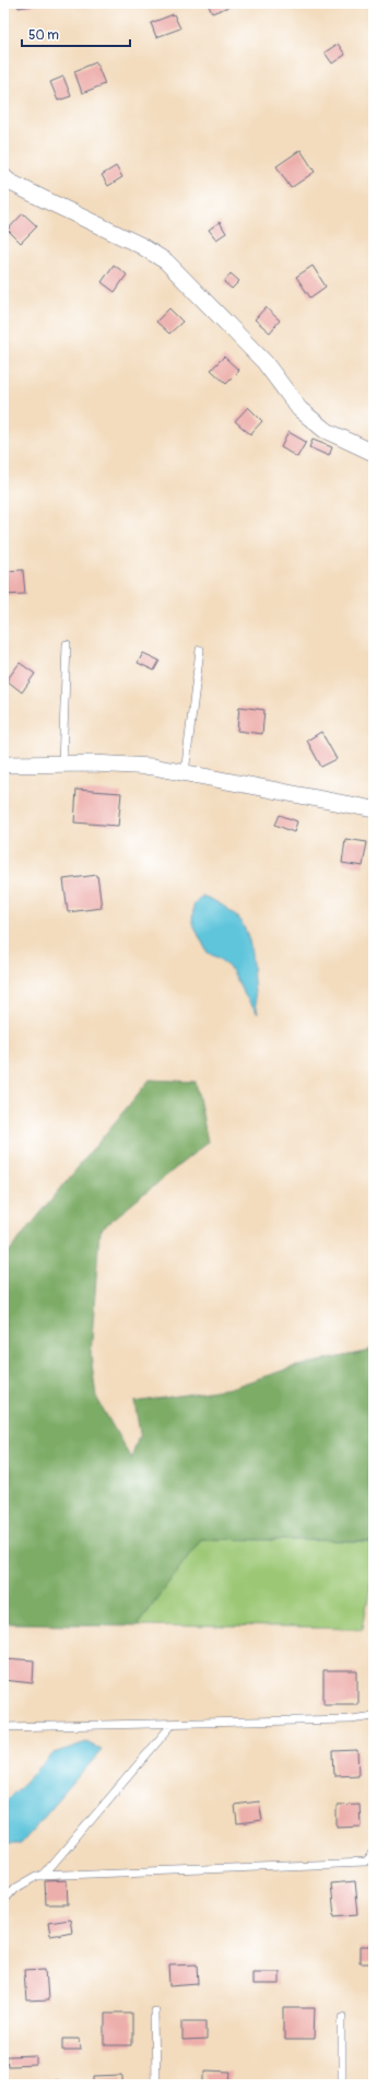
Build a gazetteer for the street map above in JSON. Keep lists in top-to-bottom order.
{
  "scale_bar": "50 m"
}
